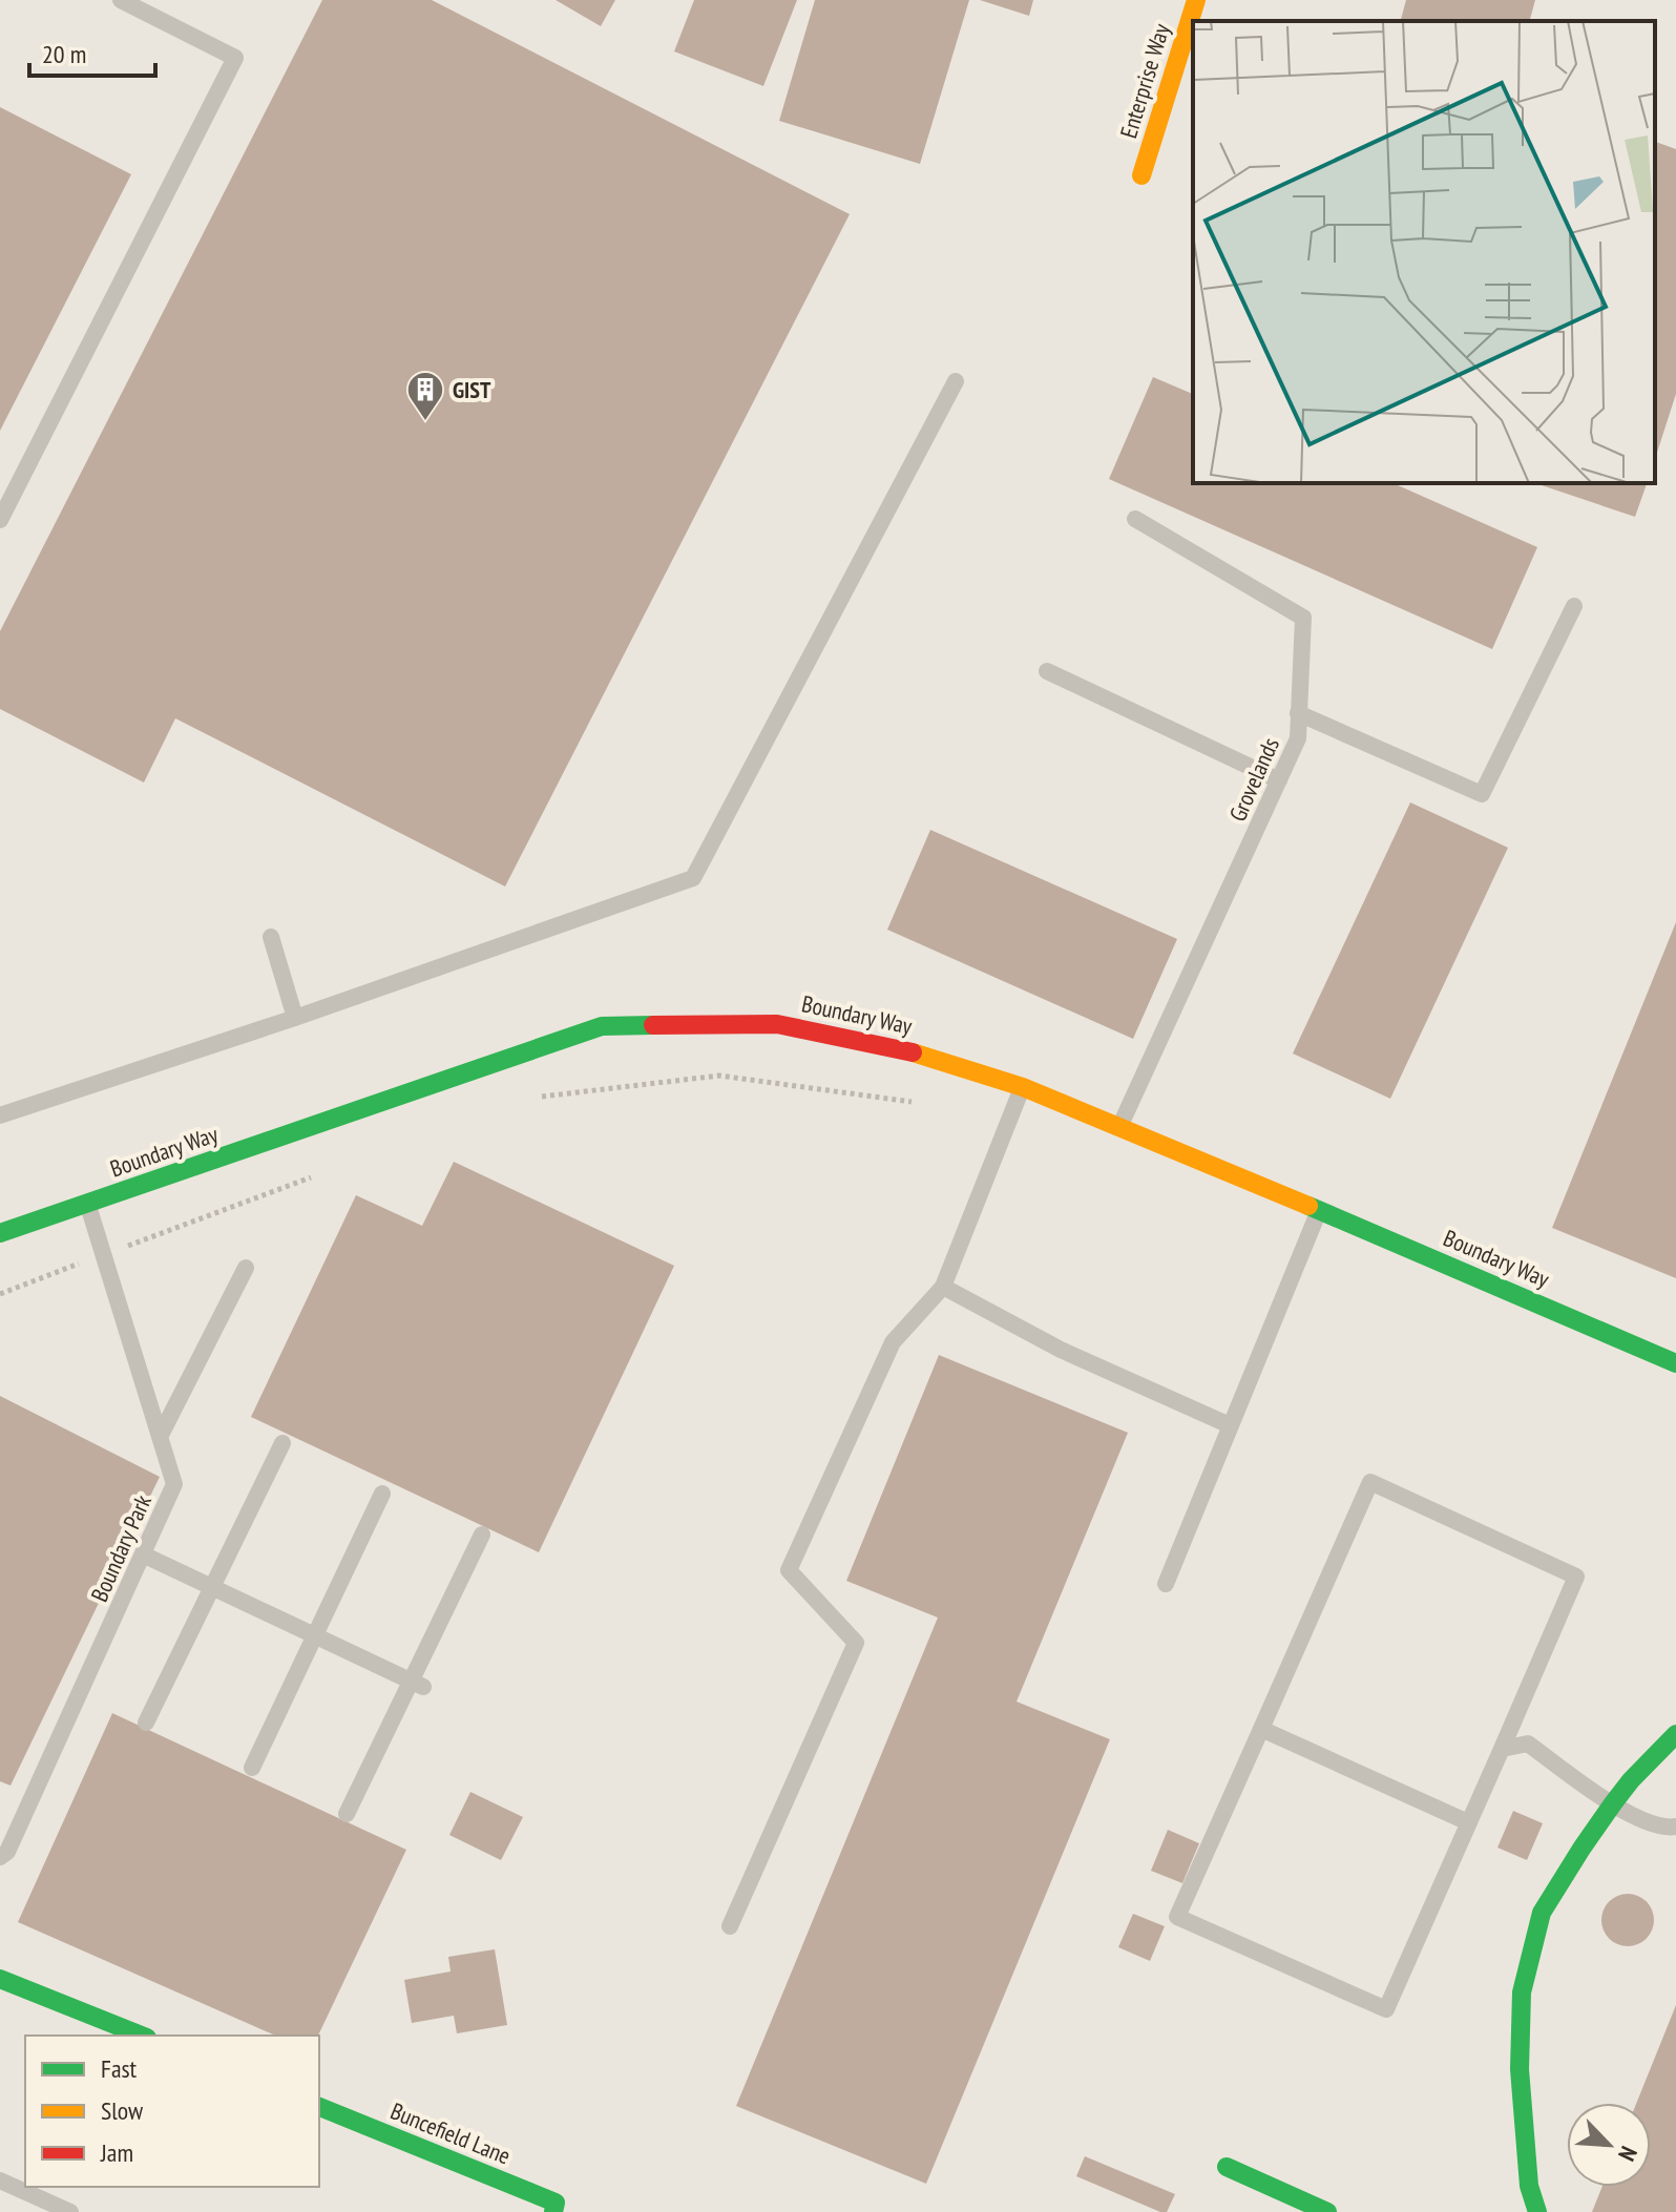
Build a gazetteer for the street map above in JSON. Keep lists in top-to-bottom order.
{
  "streets": {
    "street": ["Enterprise Way", "Boundary Way", "Buncefield Lane"],
    "lane": ["Grovelands", "Boundary Park"]
  },
  "crossings": [
    ["Grovelands", "Boundary Way"],
    ["Boundary Way", "Boundary Park"]
  ],
  "places": {
    "building": ["GIST"]
  },
  "legend": ["Fast", "Slow", "Jam"],
  "scale_bar": "20 m",
  "north": "bottom right"
}
